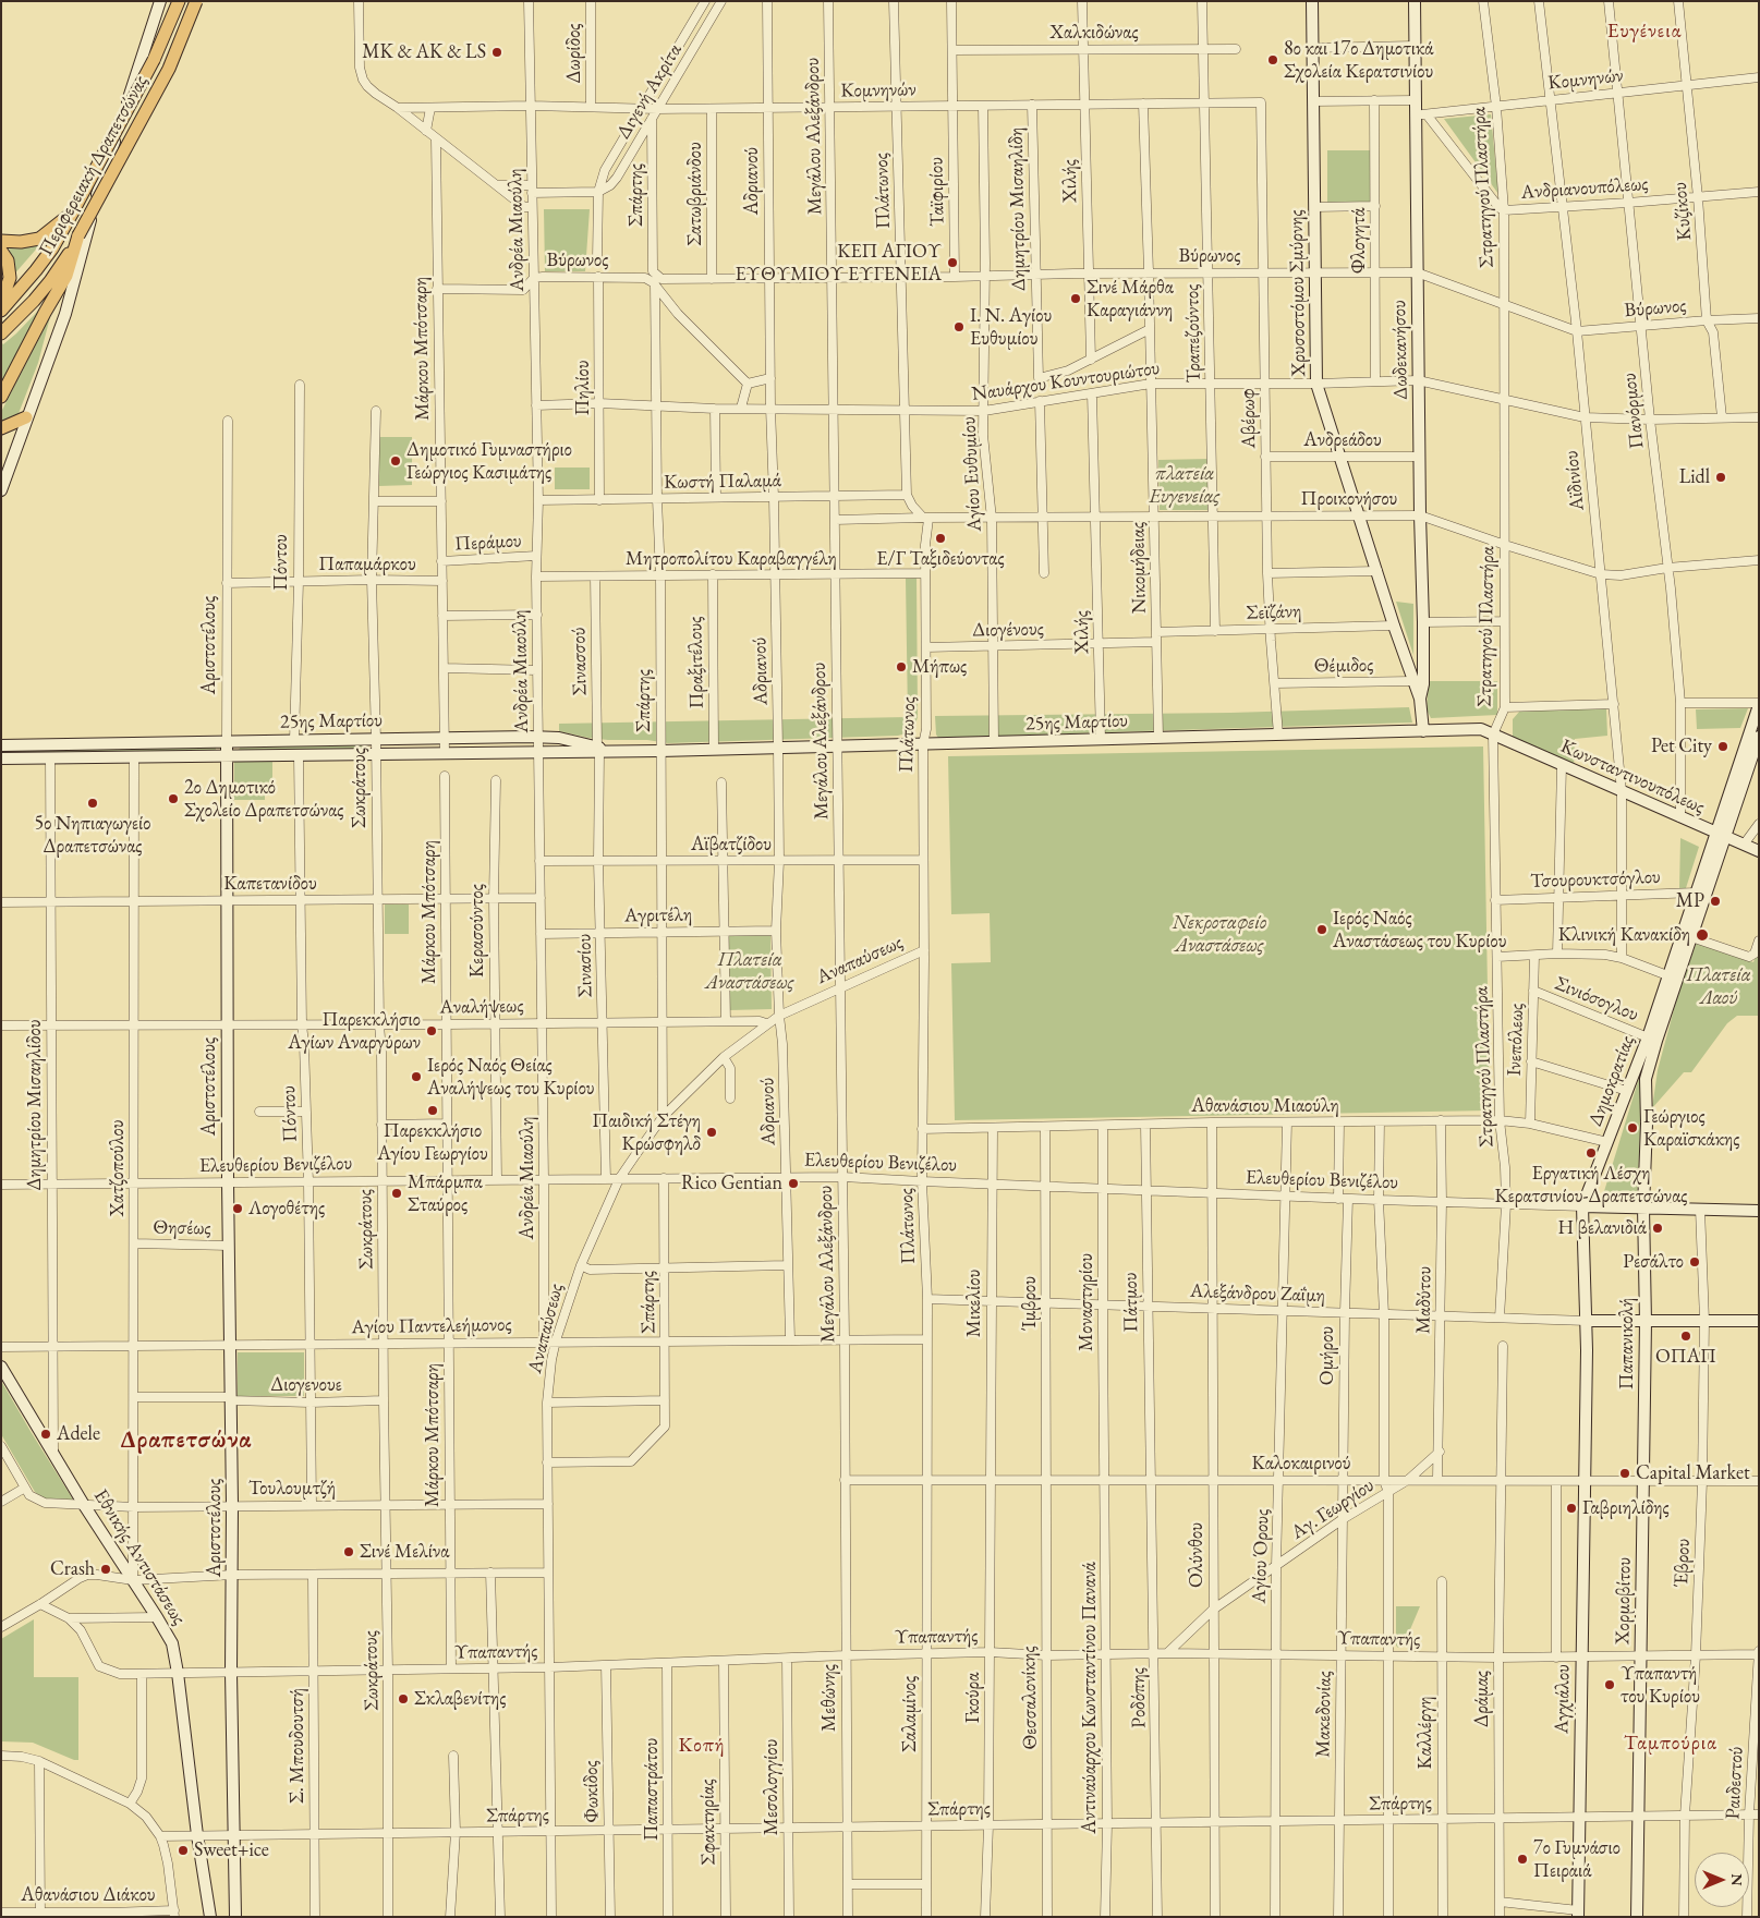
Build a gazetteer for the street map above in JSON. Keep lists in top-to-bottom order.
{
  "streets": {
    "main road": ["Περιφερειακή Δραπετσώνας"],
    "street": [
      "Χαλκιδώνας",
      "Δωρίδος",
      "Κομνηνών",
      "Διγενή Ακρίτα",
      "Μεγάλου Αλεξάνδρου",
      "Αδριανού",
      "Χιλής",
      "Στρατηγού Πλαστήρα",
      "Ανδριανουπόλεως",
      "Πλάτωνος",
      "Ταϊφιρίου",
      "Σατωβριάνδου",
      "Σπάρτης",
      "Δημητρίου Μισαηλίδη",
      "Κυζίκου",
      "Ανδρέα Μιαούλη",
      "Φλογητά",
      "Βύρωνος",
      "Χρυσοστόμου Σμύρνης",
      "Τραπεζούντος",
      "Μάρκου Μπότσαρη",
      "Δωδεκανήσου",
      "Ναυάρχου Κουντουριώτου",
      "Πηλίου",
      "Πανόρμου",
      "Αβέρωφ",
      "Ανδρεάδου",
      "Αγίου Ευθυμίου",
      "Αϊδινίου",
      "Κωστή Παλαμά",
      "Προικονήσου",
      "Περάμου",
      "Μητροπολίτου Καραβαγγέλη",
      "Πόντου",
      "Παπαμάρκου",
      "Νικομήδειας",
      "Σεϊζάνη",
      "Διογένους",
      "Αριστοτέλους",
      "Σινασσού",
      "Πραξιτέλους",
      "Θέμιδος",
      "25ης Μαρτίου",
      "Κωνσταντινουπόλεως",
      "Σωκράτους",
      "Αϊβατζίδου",
      "Τσουρουκτσόγλου",
      "Καπετανίδου",
      "Αγριτέλη",
      "Κερασούντος",
      "Αναπαύσεως",
      "Σινασίου",
      "Σινιόσογλου",
      "Αναλήψεως",
      "Ινεπόλεως",
      "Δημοκρατίας",
      "Δημητρίου Μισαηλίδου",
      "Αθανάσιου Μιαούλη",
      "Ελευθερίου Βενιζέλου",
      "Χατζοπούλου",
      "Θησέως",
      "Αλεξάνδρου Ζαΐμη",
      "Μαδύτου",
      "Μοναστηρίου",
      "Πάτμου",
      "Μικελίου",
      "Ίμβρου",
      "Αγίου Παντελεήμονος",
      "Παπανικολή",
      "Ομήρου",
      "Διογενουε",
      "Καλοκαιρινού",
      "Τουλουμτζή",
      "Αγ. Γεωργίου",
      "Ολύνθου",
      "Αγίου Όρους",
      "Εθνικής Αντιστάσεως",
      "Έβρου",
      "Χορμοβίτου",
      "Υπαπαντής",
      "Μεθώνης",
      "Γκούρα",
      "Θεσσαλονίκης",
      "Αντιναύαρχου Κωνσταντίνου Πανανά",
      "Ροδόπης",
      "Δράμας",
      "Αγχιάλου",
      "Σαλαμίνος",
      "Μακεδονίας",
      "Καλλέργη",
      "Σ. Μπουδουτσή",
      "Ραιδεστού",
      "Μεσολογγίου",
      "Παπαστράτου",
      "Φωκίδος",
      "Σφακτηρίας",
      "Αθανάσιου Διάκου"
    ]
  },
  "crossings": [
    ["Χαλκιδώνας", "Χιλής"],
    ["Χαλκιδώνας", "Ταϊφιρίου"],
    ["Χαλκιδώνας", "Τραπεζούντος"],
    ["Δωρίδος", "Κομνηνών"],
    ["Κομνηνών", "Διγενή Ακρίτα"],
    ["Κομνηνών", "Μεγάλου Αλεξάνδρου"],
    ["Κομνηνών", "Αδριανού"],
    ["Κομνηνών", "Χιλής"],
    ["Κομνηνών", "Στρατηγού Πλαστήρα"],
    ["Κομνηνών", "Ανδριανουπόλεως"],
    ["Κομνηνών", "Πλάτωνος"],
    ["Κομνηνών", "Ταϊφιρίου"],
    ["Κομνηνών", "Σατωβριάνδου"],
    ["Κομνηνών", "Δημητρίου Μισαηλίδη"],
    ["Κομνηνών", "Κυζίκου"],
    ["Κομνηνών", "Ανδρέα Μιαούλη"],
    ["Κομνηνών", "Τραπεζούντος"],
    ["Κομνηνών", "Δωδεκανήσου"],
    ["Κομνηνών", "Πανόρμου"],
    ["Κομνηνών", "Αβέρωφ"],
    ["Κομνηνών", "Αγίου Ευθυμίου"],
    ["Κομνηνών", "Αϊδινίου"],
    ["Κομνηνών", "Νικομήδειας"],
    ["Διγενή Ακρίτα", "Σπάρτης"],
    ["Μεγάλου Αλεξάνδρου", "Βύρωνος"],
    ["Μεγάλου Αλεξάνδρου", "Ναυάρχου Κουντουριώτου"],
    ["Μεγάλου Αλεξάνδρου", "Κωστή Παλαμά"],
    ["Μεγάλου Αλεξάνδρου", "Προικονήσου"],
    ["Μεγάλου Αλεξάνδρου", "Μητροπολίτου Καραβαγγέλη"],
    ["Μεγάλου Αλεξάνδρου", "25ης Μαρτίου"],
    ["Μεγάλου Αλεξάνδρου", "Αϊβατζίδου"],
    ["Μεγάλου Αλεξάνδρου", "Αναπαύσεως"],
    ["Μεγάλου Αλεξάνδρου", "Ελευθερίου Βενιζέλου"],
    ["Μεγάλου Αλεξάνδρου", "Αγίου Παντελεήμονος"],
    ["Μεγάλου Αλεξάνδρου", "Καλοκαιρινού"],
    ["Μεγάλου Αλεξάνδρου", "Μεθώνης"],
    ["Αδριανού", "Βύρωνος"],
    ["Αδριανού", "Ναυάρχου Κουντουριώτου"],
    ["Αδριανού", "Κωστή Παλαμά"],
    ["Αδριανού", "Μητροπολίτου Καραβαγγέλη"],
    ["Αδριανού", "25ης Μαρτίου"],
    ["Αδριανού", "Αϊβατζίδου"],
    ["Αδριανού", "Αγριτέλη"],
    ["Αδριανού", "Αναπαύσεως"],
    ["Αδριανού", "Ελευθερίου Βενιζέλου"],
    ["Αδριανού", "Αγίου Παντελεήμονος"],
    ["Χιλής", "Δημητρίου Μισαηλίδη"],
    ["Χιλής", "Βύρωνος"],
    ["Χιλής", "Ναυάρχου Κουντουριώτου"],
    ["Χιλής", "Προικονήσου"],
    ["Χιλής", "Διογένους"],
    ["Χιλής", "25ης Μαρτίου"],
    ["Στρατηγού Πλαστήρα", "Ανδριανουπόλεως"],
    ["Στρατηγού Πλαστήρα", "Βύρωνος"],
    ["Στρατηγού Πλαστήρα", "Ναυάρχου Κουντουριώτου"],
    ["Στρατηγού Πλαστήρα", "Προικονήσου"],
    ["Στρατηγού Πλαστήρα", "25ης Μαρτίου"],
    ["Στρατηγού Πλαστήρα", "Κωνσταντινουπόλεως"],
    ["Στρατηγού Πλαστήρα", "Τσουρουκτσόγλου"],
    ["Στρατηγού Πλαστήρα", "Αθανάσιου Μιαούλη"],
    ["Στρατηγού Πλαστήρα", "Ελευθερίου Βενιζέλου"],
    ["Στρατηγού Πλαστήρα", "Αλεξάνδρου Ζαΐμη"],
    ["Ανδριανουπόλεως", "Κυζίκου"],
    ["Ανδριανουπόλεως", "Δωδεκανήσου"],
    ["Ανδριανουπόλεως", "Πανόρμου"],
    ["Ανδριανουπόλεως", "Αϊδινίου"],
    ["Πλάτωνος", "Βύρωνος"],
    ["Πλάτωνος", "Ναυάρχου Κουντουριώτου"],
    ["Πλάτωνος", "Κωστή Παλαμά"],
    ["Πλάτωνος", "Προικονήσου"],
    ["Πλάτωνος", "Μητροπολίτου Καραβαγγέλη"],
    ["Πλάτωνος", "Διογένους"],
    ["Πλάτωνος", "25ης Μαρτίου"],
    ["Πλάτωνος", "Αϊβατζίδου"],
    ["Πλάτωνος", "Αναπαύσεως"],
    ["Πλάτωνος", "Αθανάσιου Μιαούλη"],
    ["Πλάτωνος", "Ελευθερίου Βενιζέλου"],
    ["Πλάτωνος", "Αλεξάνδρου Ζαΐμη"],
    ["Πλάτωνος", "Αγίου Παντελεήμονος"],
    ["Πλάτωνος", "Καλοκαιρινού"],
    ["Πλάτωνος", "Σαλαμίνος"],
    ["Ταϊφιρίου", "Βύρωνος"],
    ["Σατωβριάνδου", "Βύρωνος"],
    ["Σπάρτης", "Βύρωνος"],
    ["Σπάρτης", "Ναυάρχου Κουντουριώτου"],
    ["Σπάρτης", "Κωστή Παλαμά"],
    ["Σπάρτης", "Μητροπολίτου Καραβαγγέλη"],
    ["Σπάρτης", "Αριστοτέλους"],
    ["Σπάρτης", "25ης Μαρτίου"],
    ["Σπάρτης", "Σωκράτους"],
    ["Σπάρτης", "Αϊβατζίδου"],
    ["Σπάρτης", "Αγριτέλη"],
    ["Σπάρτης", "Αναπαύσεως"],
    ["Σπάρτης", "Αναλήψεως"],
    ["Σπάρτης", "Ελευθερίου Βενιζέλου"],
    ["Σπάρτης", "Αγίου Παντελεήμονος"],
    ["Σπάρτης", "Ολύνθου"],
    ["Σπάρτης", "Αγίου Όρους"],
    ["Σπάρτης", "Εθνικής Αντιστάσεως"],
    ["Σπάρτης", "Έβρου"],
    ["Σπάρτης", "Χορμοβίτου"],
    ["Σπάρτης", "Μεθώνης"],
    ["Σπάρτης", "Γκούρα"],
    ["Σπάρτης", "Θεσσαλονίκης"],
    ["Σπάρτης", "Αντιναύαρχου Κωνσταντίνου Πανανά"],
    ["Σπάρτης", "Ροδόπης"],
    ["Σπάρτης", "Δράμας"],
    ["Σπάρτης", "Αγχιάλου"],
    ["Σπάρτης", "Σαλαμίνος"],
    ["Σπάρτης", "Μακεδονίας"],
    ["Σπάρτης", "Καλλέργη"],
    ["Σπάρτης", "Σ. Μπουδουτσή"],
    ["Σπάρτης", "Ραιδεστού"],
    ["Σπάρτης", "Μεσολογγίου"],
    ["Σπάρτης", "Παπαστράτου"],
    ["Σπάρτης", "Φωκίδος"],
    ["Σπάρτης", "Σφακτηρίας"],
    ["Δημητρίου Μισαηλίδη", "Βύρωνος"],
    ["Κυζίκου", "Βύρωνος"],
    ["Κυζίκου", "Ναυάρχου Κουντουριώτου"],
    ["Ανδρέα Μιαούλη", "Βύρωνος"],
    ["Ανδρέα Μιαούλη", "Ναυάρχου Κουντουριώτου"],
    ["Ανδρέα Μιαούλη", "Κωστή Παλαμά"],
    ["Ανδρέα Μιαούλη", "Περάμου"],
    ["Ανδρέα Μιαούλη", "Μητροπολίτου Καραβαγγέλη"],
    ["Ανδρέα Μιαούλη", "25ης Μαρτίου"],
    ["Ανδρέα Μιαούλη", "Αϊβατζίδου"],
    ["Ανδρέα Μιαούλη", "Καπετανίδου"],
    ["Ανδρέα Μιαούλη", "Αγριτέλη"],
    ["Ανδρέα Μιαούλη", "Αναλήψεως"],
    ["Ανδρέα Μιαούλη", "Ελευθερίου Βενιζέλου"],
    ["Ανδρέα Μιαούλη", "Αγίου Παντελεήμονος"],
    ["Φλογητά", "Βύρωνος"],
    ["Φλογητά", "Ναυάρχου Κουντουριώτου"],
    ["Βύρωνος", "Χρυσοστόμου Σμύρνης"],
    ["Βύρωνος", "Τραπεζούντος"],
    ["Βύρωνος", "Μάρκου Μπότσαρη"],
    ["Βύρωνος", "Δωδεκανήσου"],
    ["Βύρωνος", "Πηλίου"],
    ["Βύρωνος", "Πανόρμου"],
    ["Βύρωνος", "Αβέρωφ"],
    ["Βύρωνος", "Αγίου Ευθυμίου"],
    ["Βύρωνος", "Αϊδινίου"],
    ["Βύρωνος", "Νικομήδειας"],
    ["Χρυσοστόμου Σμύρνης", "Δωδεκανήσου"],
    ["Χρυσοστόμου Σμύρνης", "Ναυάρχου Κουντουριώτου"],
    ["Χρυσοστόμου Σμύρνης", "Ανδρεάδου"],
    ["Χρυσοστόμου Σμύρνης", "Προικονήσου"],
    ["Χρυσοστόμου Σμύρνης", "Σεϊζάνη"],
    ["Χρυσοστόμου Σμύρνης", "Θέμιδος"],
    ["Χρυσοστόμου Σμύρνης", "25ης Μαρτίου"],
    ["Τραπεζούντος", "Ναυάρχου Κουντουριώτου"],
    ["Τραπεζούντος", "Προικονήσου"],
    ["Τραπεζούντος", "Σεϊζάνη"],
    ["Μάρκου Μπότσαρη", "Περάμου"],
    ["Μάρκου Μπότσαρη", "Παπαμάρκου"],
    ["Μάρκου Μπότσαρη", "25ης Μαρτίου"],
    ["Μάρκου Μπότσαρη", "Καπετανίδου"],
    ["Μάρκου Μπότσαρη", "Αναλήψεως"],
    ["Μάρκου Μπότσαρη", "Ελευθερίου Βενιζέλου"],
    ["Μάρκου Μπότσαρη", "Αγίου Παντελεήμονος"],
    ["Μάρκου Μπότσαρη", "Τουλουμτζή"],
    ["Μάρκου Μπότσαρη", "Υπαπαντής"],
    ["Δωδεκανήσου", "Ναυάρχου Κουντουριώτου"],
    ["Δωδεκανήσου", "Ανδρεάδου"],
    ["Δωδεκανήσου", "Προικονήσου"],
    ["Ναυάρχου Κουντουριώτου", "Πηλίου"],
    ["Ναυάρχου Κουντουριώτου", "Πανόρμου"],
    ["Ναυάρχου Κουντουριώτου", "Αβέρωφ"],
    ["Ναυάρχου Κουντουριώτου", "Αγίου Ευθυμίου"],
    ["Ναυάρχου Κουντουριώτου", "Αϊδινίου"],
    ["Ναυάρχου Κουντουριώτου", "Νικομήδειας"],
    ["Πηλίου", "Κωστή Παλαμά"],
    ["Πανόρμου", "Προικονήσου"],
    ["Πανόρμου", "Κωνσταντινουπόλεως"],
    ["Αβέρωφ", "Ανδρεάδου"],
    ["Αβέρωφ", "Προικονήσου"],
    ["Αβέρωφ", "Σεϊζάνη"],
    ["Αβέρωφ", "Θέμιδος"],
    ["Αβέρωφ", "25ης Μαρτίου"],
    ["Αγίου Ευθυμίου", "Προικονήσου"],
    ["Αγίου Ευθυμίου", "Διογένους"],
    ["Αγίου Ευθυμίου", "25ης Μαρτίου"],
    ["Αϊδινίου", "Προικονήσου"],
    ["Αϊδινίου", "Κωνσταντινουπόλεως"],
    ["Αϊδινίου", "Τσουρουκτσόγλου"],
    ["Προικονήσου", "Νικομήδειας"],
    ["Μητροπολίτου Καραβαγγέλη", "Σινασσού"],
    ["Μητροπολίτου Καραβαγγέλη", "Πραξιτέλους"],
    ["Πόντου", "Παπαμάρκου"],
    ["Πόντου", "25ης Μαρτίου"],
    ["Πόντου", "Καπετανίδου"],
    ["Πόντου", "Αναλήψεως"],
    ["Πόντου", "Ελευθερίου Βενιζέλου"],
    ["Πόντου", "Αγίου Παντελεήμονος"],
    ["Πόντου", "Διογενουε"],
    ["Πόντου", "Τουλουμτζή"],
    ["Παπαμάρκου", "Αριστοτέλους"],
    ["Παπαμάρκου", "Σωκράτους"],
    ["Νικομήδειας", "Σεϊζάνη"],
    ["Νικομήδειας", "Διογένους"],
    ["Νικομήδειας", "25ης Μαρτίου"],
    ["Αριστοτέλους", "25ης Μαρτίου"],
    ["Αριστοτέλους", "Καπετανίδου"],
    ["Αριστοτέλους", "Αναλήψεως"],
    ["Αριστοτέλους", "Ελευθερίου Βενιζέλου"],
    ["Αριστοτέλους", "Θησέως"],
    ["Αριστοτέλους", "Αγίου Παντελεήμονος"],
    ["Αριστοτέλους", "Διογενουε"],
    ["Αριστοτέλους", "Τουλουμτζή"],
    ["Αριστοτέλους", "Υπαπαντής"],
    ["Σινασσού", "25ης Μαρτίου"],
    ["Σινασσού", "Σινασίου"],
    ["Πραξιτέλους", "25ης Μαρτίου"],
    ["25ης Μαρτίου", "Κωνσταντινουπόλεως"],
    ["25ης Μαρτίου", "Σωκράτους"],
    ["25ης Μαρτίου", "Σινασίου"],
    ["25ης Μαρτίου", "Δημητρίου Μισαηλίδου"],
    ["25ης Μαρτίου", "Χατζοπούλου"],
    ["Κωνσταντινουπόλεως", "Δημοκρατίας"],
    ["Σωκράτους", "Καπετανίδου"],
    ["Σωκράτους", "Αναλήψεως"],
    ["Σωκράτους", "Ελευθερίου Βενιζέλου"],
    ["Σωκράτους", "Αγίου Παντελεήμονος"],
    ["Σωκράτους", "Διογενουε"],
    ["Σωκράτους", "Τουλουμτζή"],
    ["Σωκράτους", "Υπαπαντής"],
    ["Αϊβατζίδου", "Σινασίου"],
    ["Τσουρουκτσόγλου", "Δημοκρατίας"],
    ["Καπετανίδου", "Κερασούντος"],
    ["Καπετανίδου", "Δημητρίου Μισαηλίδου"],
    ["Καπετανίδου", "Χατζοπούλου"],
    ["Αγριτέλη", "Σινασίου"],
    ["Κερασούντος", "Αναλήψεως"],
    ["Κερασούντος", "Ελευθερίου Βενιζέλου"],
    ["Αναπαύσεως", "Αναλήψεως"],
    ["Αναπαύσεως", "Ελευθερίου Βενιζέλου"],
    ["Αναπαύσεως", "Αγίου Παντελεήμονος"],
    ["Αναπαύσεως", "Τουλουμτζή"],
    ["Αναπαύσεως", "Υπαπαντής"],
    ["Σινασίου", "Αναλήψεως"],
    ["Σινασίου", "Ελευθερίου Βενιζέλου"],
    ["Σινιόσογλου", "Ινεπόλεως"],
    ["Σινιόσογλου", "Δημοκρατίας"],
    ["Αναλήψεως", "Δημητρίου Μισαηλίδου"],
    ["Αναλήψεως", "Χατζοπούλου"],
    ["Ινεπόλεως", "Αθανάσιου Μιαούλη"],
    ["Δημοκρατίας", "Αθανάσιου Μιαούλη"],
    ["Δημοκρατίας", "Ελευθερίου Βενιζέλου"],
    ["Δημοκρατίας", "Αλεξάνδρου Ζαΐμη"],
    ["Δημοκρατίας", "Παπανικολή"],
    ["Δημοκρατίας", "Καλοκαιρινού"],
    ["Δημοκρατίας", "Αγχιάλου"],
    ["Δημητρίου Μισαηλίδου", "Ελευθερίου Βενιζέλου"],
    ["Δημητρίου Μισαηλίδου", "Αγίου Παντελεήμονος"],
    ["Δημητρίου Μισαηλίδου", "Εθνικής Αντιστάσεως"],
    ["Αθανάσιου Μιαούλη", "Μαδύτου"],
    ["Αθανάσιου Μιαούλη", "Μοναστηρίου"],
    ["Αθανάσιου Μιαούλη", "Πάτμου"],
    ["Αθανάσιου Μιαούλη", "Μικελίου"],
    ["Αθανάσιου Μιαούλη", "Ίμβρου"],
    ["Αθανάσιου Μιαούλη", "Ολύνθου"],
    ["Ελευθερίου Βενιζέλου", "Χατζοπούλου"],
    ["Ελευθερίου Βενιζέλου", "Μαδύτου"],
    ["Ελευθερίου Βενιζέλου", "Μοναστηρίου"],
    ["Ελευθερίου Βενιζέλου", "Πάτμου"],
    ["Ελευθερίου Βενιζέλου", "Μικελίου"],
    ["Ελευθερίου Βενιζέλου", "Ίμβρου"],
    ["Ελευθερίου Βενιζέλου", "Παπανικολή"],
    ["Ελευθερίου Βενιζέλου", "Ομήρου"],
    ["Ελευθερίου Βενιζέλου", "Ολύνθου"],
    ["Ελευθερίου Βενιζέλου", "Αγίου Όρους"],
    ["Ελευθερίου Βενιζέλου", "Έβρου"],
    ["Χατζοπούλου", "Θησέως"],
    ["Χατζοπούλου", "Αγίου Παντελεήμονος"],
    ["Χατζοπούλου", "Διογενουε"],
    ["Χατζοπούλου", "Τουλουμτζή"],
    ["Χατζοπούλου", "Εθνικής Αντιστάσεως"],
    ["Αλεξάνδρου Ζαΐμη", "Μαδύτου"],
    ["Αλεξάνδρου Ζαΐμη", "Μοναστηρίου"],
    ["Αλεξάνδρου Ζαΐμη", "Πάτμου"],
    ["Αλεξάνδρου Ζαΐμη", "Μικελίου"],
    ["Αλεξάνδρου Ζαΐμη", "Ίμβρου"],
    ["Αλεξάνδρου Ζαΐμη", "Ομήρου"],
    ["Αλεξάνδρου Ζαΐμη", "Ολύνθου"],
    ["Αλεξάνδρου Ζαΐμη", "Αγίου Όρους"],
    ["Μαδύτου", "Καλοκαιρινού"],
    ["Μαδύτου", "Αγ. Γεωργίου"],
    ["Μοναστηρίου", "Καλοκαιρινού"],
    ["Μοναστηρίου", "Αντιναύαρχου Κωνσταντίνου Πανανά"],
    ["Πάτμου", "Καλοκαιρινού"],
    ["Πάτμου", "Ροδόπης"],
    ["Μικελίου", "Καλοκαιρινού"],
    ["Μικελίου", "Γκούρα"],
    ["Ίμβρου", "Καλοκαιρινού"],
    ["Ίμβρου", "Θεσσαλονίκης"],
    ["Παπανικολή", "Καλοκαιρινού"],
    ["Παπανικολή", "Χορμοβίτου"],
    ["Ομήρου", "Καλοκαιρινού"],
    ["Ομήρου", "Μακεδονίας"],
    ["Καλοκαιρινού", "Αγ. Γεωργίου"],
    ["Καλοκαιρινού", "Ολύνθου"],
    ["Καλοκαιρινού", "Αγίου Όρους"],
    ["Καλοκαιρινού", "Έβρου"],
    ["Καλοκαιρινού", "Χορμοβίτου"],
    ["Καλοκαιρινού", "Μεθώνης"],
    ["Καλοκαιρινού", "Γκούρα"],
    ["Καλοκαιρινού", "Θεσσαλονίκης"],
    ["Καλοκαιρινού", "Αντιναύαρχου Κωνσταντίνου Πανανά"],
    ["Καλοκαιρινού", "Ροδόπης"],
    ["Καλοκαιρινού", "Δράμας"],
    ["Καλοκαιρινού", "Αγχιάλου"],
    ["Καλοκαιρινού", "Σαλαμίνος"],
    ["Καλοκαιρινού", "Μακεδονίας"],
    ["Τουλουμτζή", "Εθνικής Αντιστάσεως"],
    ["Αγ. Γεωργίου", "Ολύνθου"],
    ["Αγ. Γεωργίου", "Αγίου Όρους"],
    ["Αγ. Γεωργίου", "Υπαπαντής"],
    ["Αγ. Γεωργίου", "Μακεδονίας"],
    ["Ολύνθου", "Υπαπαντής"],
    ["Αγίου Όρους", "Υπαπαντής"],
    ["Εθνικής Αντιστάσεως", "Υπαπαντής"],
    ["Έβρου", "Υπαπαντής"],
    ["Χορμοβίτου", "Υπαπαντής"],
    ["Υπαπαντής", "Μεθώνης"],
    ["Υπαπαντής", "Γκούρα"],
    ["Υπαπαντής", "Θεσσαλονίκης"],
    ["Υπαπαντής", "Αντιναύαρχου Κωνσταντίνου Πανανά"],
    ["Υπαπαντής", "Ροδόπης"],
    ["Υπαπαντής", "Δράμας"],
    ["Υπαπαντής", "Αγχιάλου"],
    ["Υπαπαντής", "Σαλαμίνος"],
    ["Υπαπαντής", "Μακεδονίας"],
    ["Υπαπαντής", "Καλλέργη"],
    ["Υπαπαντής", "Σ. Μπουδουτσή"],
    ["Υπαπαντής", "Ραιδεστού"],
    ["Υπαπαντής", "Μεσολογγίου"],
    ["Υπαπαντής", "Παπαστράτου"],
    ["Υπαπαντής", "Φωκίδος"],
    ["Υπαπαντής", "Σφακτηρίας"]
  ],
  "districts": [
    "Ευγένεια",
    "Δραπετσώνα",
    "Ταμπούρια",
    "Κοπή"
  ],
  "parks": [
    "πλατεία Ευγενείας",
    "Νεκροταφείο Αναστάσεως",
    "Πλατεία Αναστάσεως",
    "Πλατεία Λαού"
  ],
  "places": [
    "MK & AK & LS",
    "8ο και 17ο Δημοτικά Σχολεία Κερατσινίου",
    "ΚΕΠ ΑΓΙΟΥ ΕΥΘΥΜΙΟΥ ΕΥΓΕΝΕΙΑ",
    "Σινέ Μάρθα Καραγιάννη",
    "Ι. Ν. Αγίου Ευθυμίου",
    "Δημοτικό Γυμναστήριο Γεώργιος Κασιμάτης",
    "Lidl",
    "Ε/Γ Ταξιδεύοντας",
    "Μήπως",
    "Pet City",
    "2ο Δημοτικό Σχολείο Δραπετσώνας",
    "5ο Νηπιαγωγείο Δραπετσώνας",
    "MP",
    "Ιερός Ναός Αναστάσεως του Κυρίου",
    "Κλινική Κανακίδη",
    "Παρεκκλήσιο Αγίων Αναργύρων",
    "Ιερός Ναός Θείας Αναλήψεως του Κυρίου",
    "Παρεκκλήσιο Αγίου Γεωργίου",
    "Γεώργιος Καραϊσκάκης",
    "Παιδική Στέγη Κρώσφηλδ",
    "Εργατική Λέσχη Κερατσινίου-Δραπετσώνας",
    "Rico Gentian",
    "Μπάρμπα Σταύρος",
    "Λογοθέτης",
    "Η βελανιδιά",
    "Ρεσάλτο",
    "ΟΠΑΠ",
    "Adele",
    "Capital Market",
    "Γαβριηλίδης",
    "Σινέ Μελίνα",
    "Crash",
    "Υπαπαντή του Κυρίου",
    "Σκλαβενίτης",
    "Sweet+ice",
    "7ο Γυμνάσιο Πειραιά"
  ],
  "north": "right"
}
